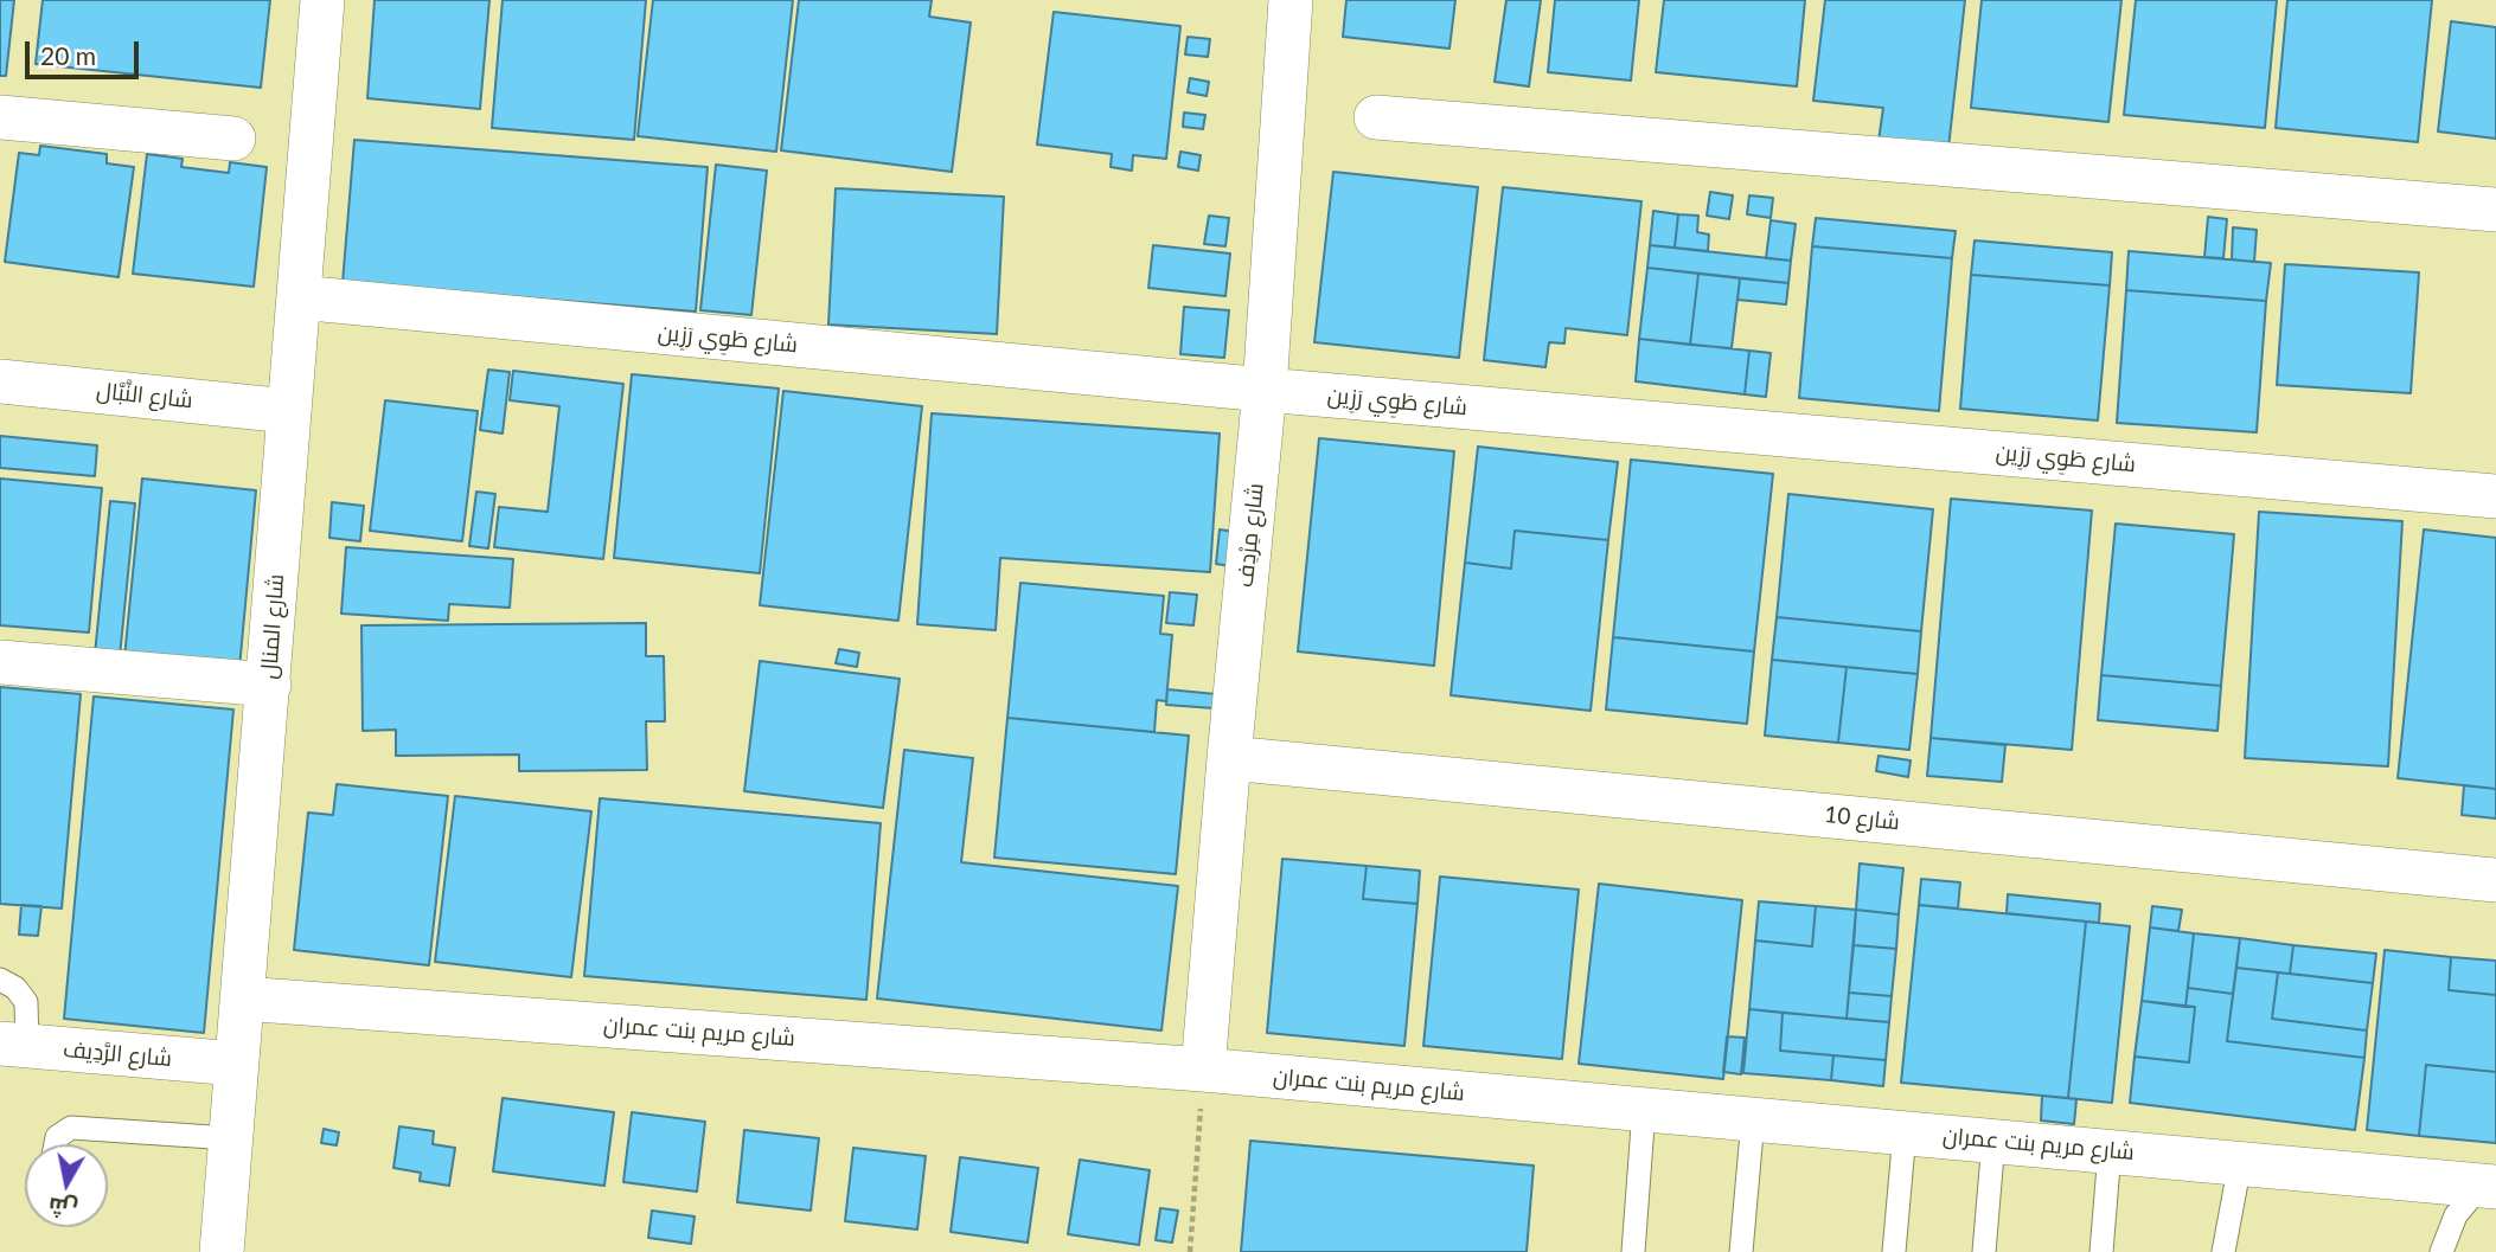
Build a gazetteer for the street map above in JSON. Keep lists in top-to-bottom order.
{
  "streets": {
    "street": [
      "شارع طَوِي رَزِين",
      "شارع النَّبَّال",
      "شارع مِرْدِف",
      "شارع المنال",
      "شارع 10",
      "شارع مريم بنت عمران",
      "شارع الرَّدِيف"
    ]
  },
  "crossings": [
    ["شارع طَوِي رَزِين", "شارع مِرْدِف"],
    ["شارع طَوِي رَزِين", "شارع المنال"],
    ["شارع النَّبَّال", "شارع المنال"],
    ["شارع مِرْدِف", "شارع 10"],
    ["شارع مِرْدِف", "شارع مريم بنت عمران"],
    ["شارع المنال", "شارع مريم بنت عمران"],
    ["شارع المنال", "شارع الرَّدِيف"]
  ],
  "scale_bar": "20 m",
  "north": "bottom"
}
